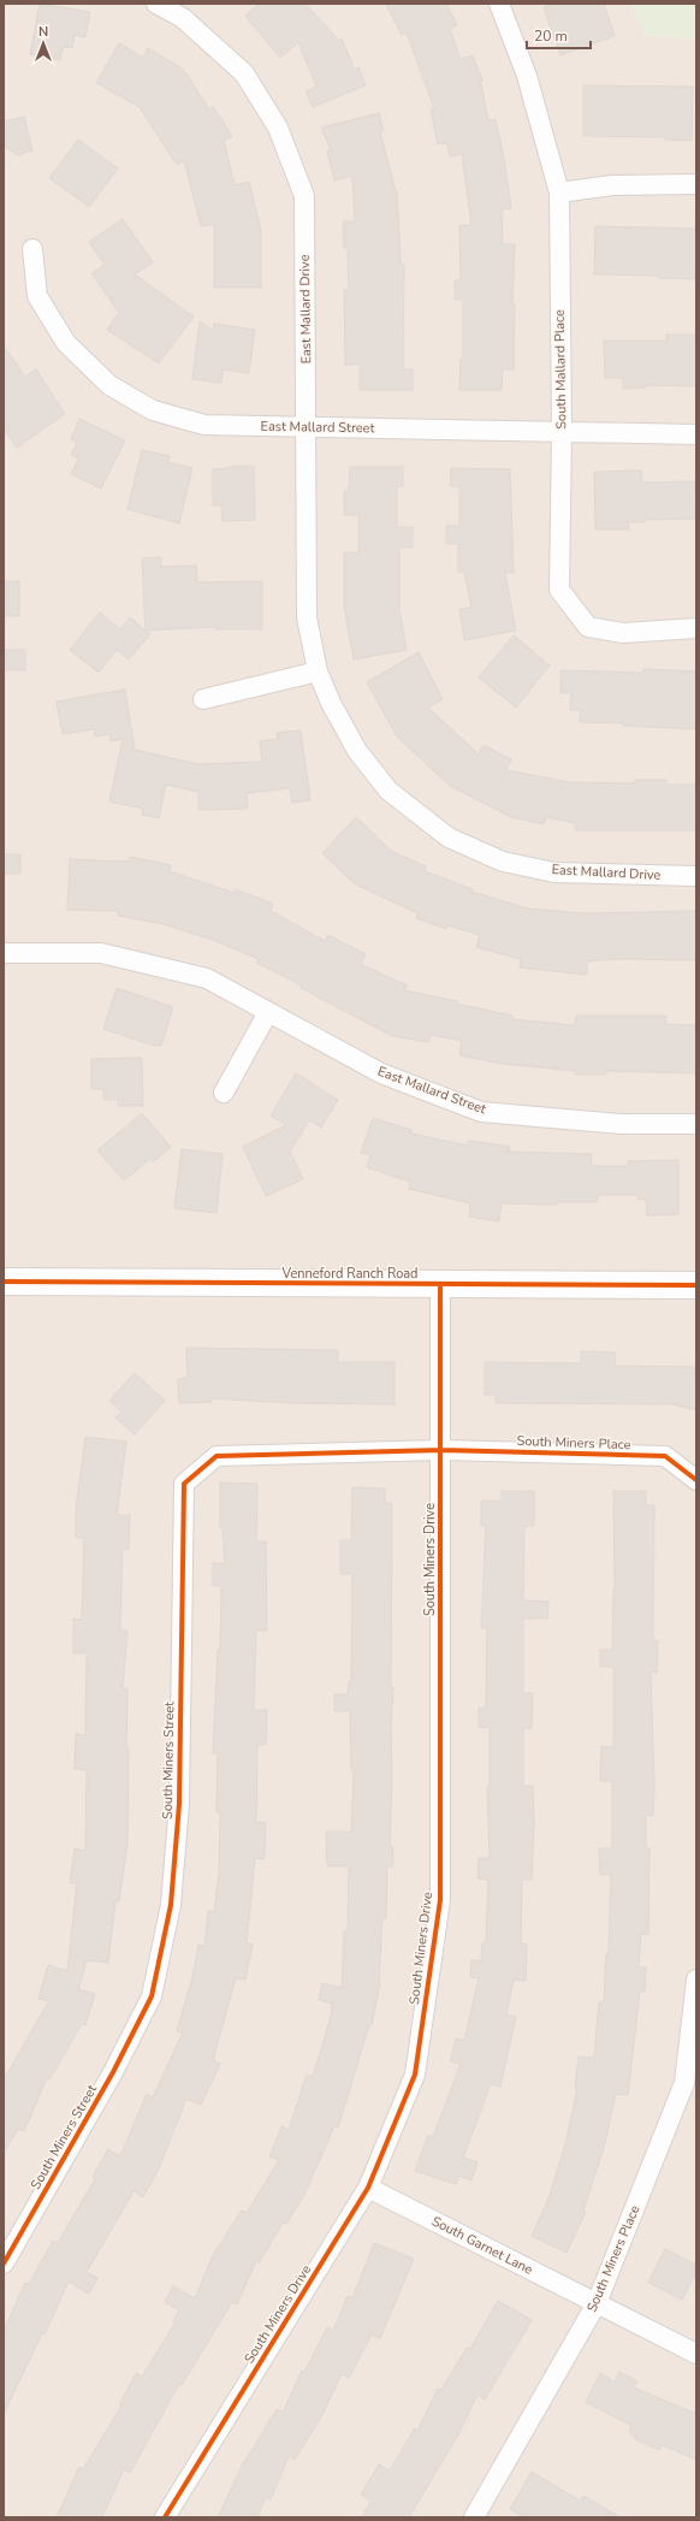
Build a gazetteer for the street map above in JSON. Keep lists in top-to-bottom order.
{
  "streets": {
    "street": [
      "East Mallard Drive",
      "South Mallard Place",
      "East Mallard Street",
      "Venneford Ranch Road",
      "South Miners Place",
      "South Miners Drive",
      "South Miners Street",
      "South Garnet Lane"
    ]
  },
  "crossings": [
    ["East Mallard Drive", "East Mallard Street"],
    ["South Mallard Place", "East Mallard Street"],
    ["Venneford Ranch Road", "South Miners Drive"],
    ["South Miners Place", "South Miners Drive"],
    ["South Miners Place", "South Miners Street"],
    ["South Miners Place", "South Garnet Lane"],
    ["South Miners Drive", "South Miners Street"],
    ["South Miners Drive", "South Garnet Lane"]
  ],
  "scale_bar": "20 m",
  "north": "top"
}
